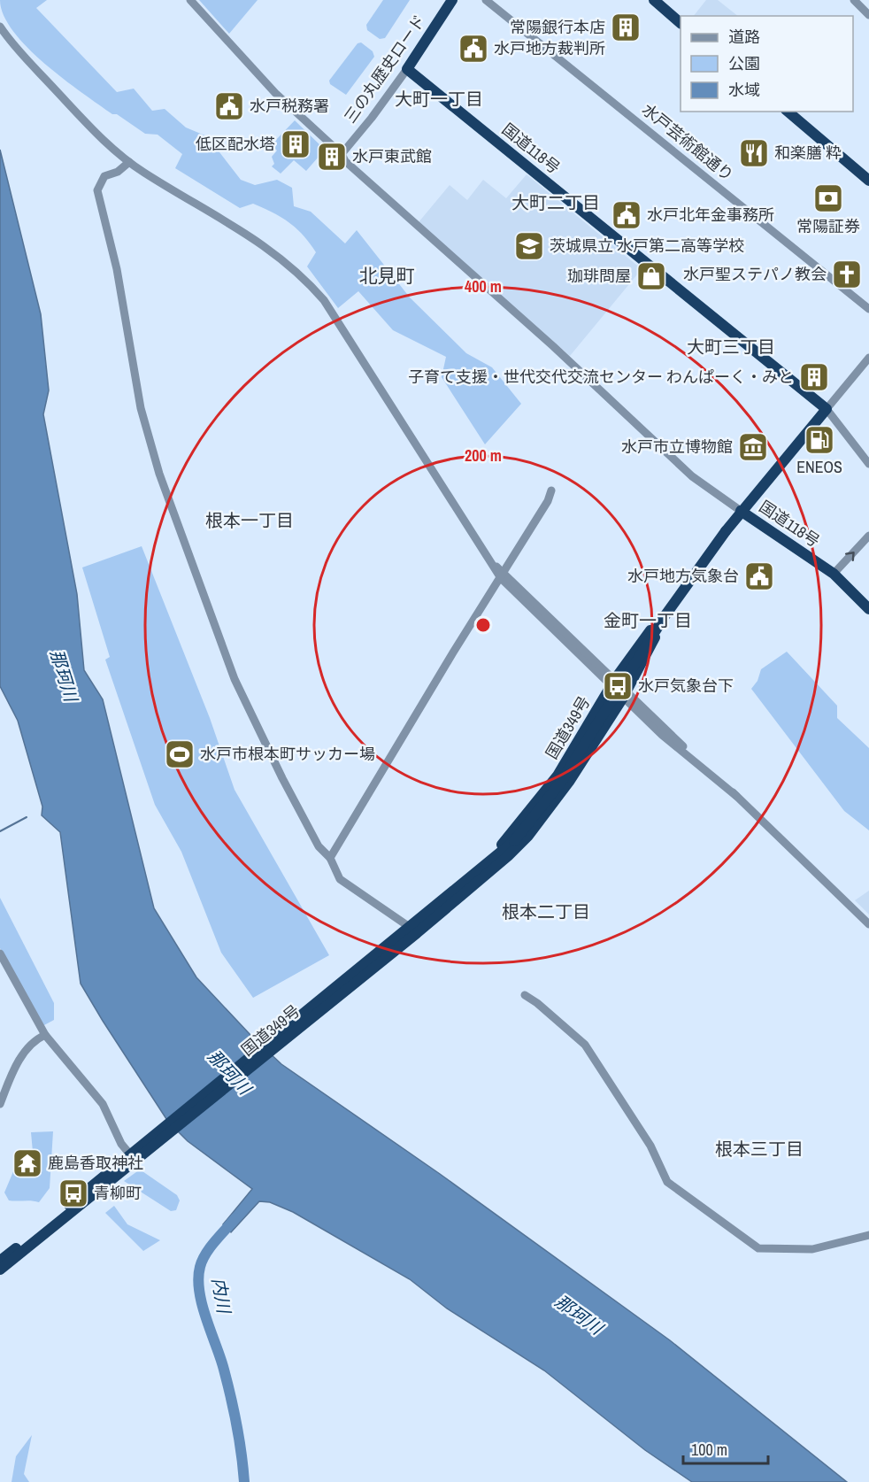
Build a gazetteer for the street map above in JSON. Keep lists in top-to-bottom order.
{
  "streets": {
    "highway": ["三の丸歴史ロード", "国道118号", "国道349号"],
    "street": ["水戸芸術館通り"]
  },
  "crossings": [
    ["三の丸歴史ロード", "国道118号"],
    ["国道118号", "国道349号"]
  ],
  "districts": [
    "大町一丁目",
    "大町二丁目",
    "北見町",
    "大町三丁目",
    "根本一丁目",
    "金町一丁目",
    "根本二丁目",
    "根本三丁目"
  ],
  "water": ["那珂川", "内川"],
  "places": {
    "building": [
      "常陽銀行本店",
      "低区配水塔",
      "水戸東武館",
      "子育て支援・世代交代交流センター わんぱーく・みと"
    ],
    "public building": [
      "水戸地方裁判所",
      "水戸税務署",
      "水戸北年金事務所",
      "水戸地方気象台"
    ],
    "restaurant": ["和楽膳 粋"],
    "bank": ["常陽証券"],
    "school or university": ["茨城県立 水戸第二高等学校"],
    "church": ["水戸聖ステパノ教会"],
    "shop": ["珈琲問屋"],
    "fuel station": ["ENEOS"],
    "museum": ["水戸市立博物館"],
    "bus stop": ["水戸気象台下", "青柳町"],
    "sports": ["水戸市根本町サッカー場"],
    "temple": ["鹿島香取神社"]
  },
  "legend": ["道路", "公園", "水域"],
  "scale_bar": "100 m",
  "rings": ["400 m", "200 m"]
}
